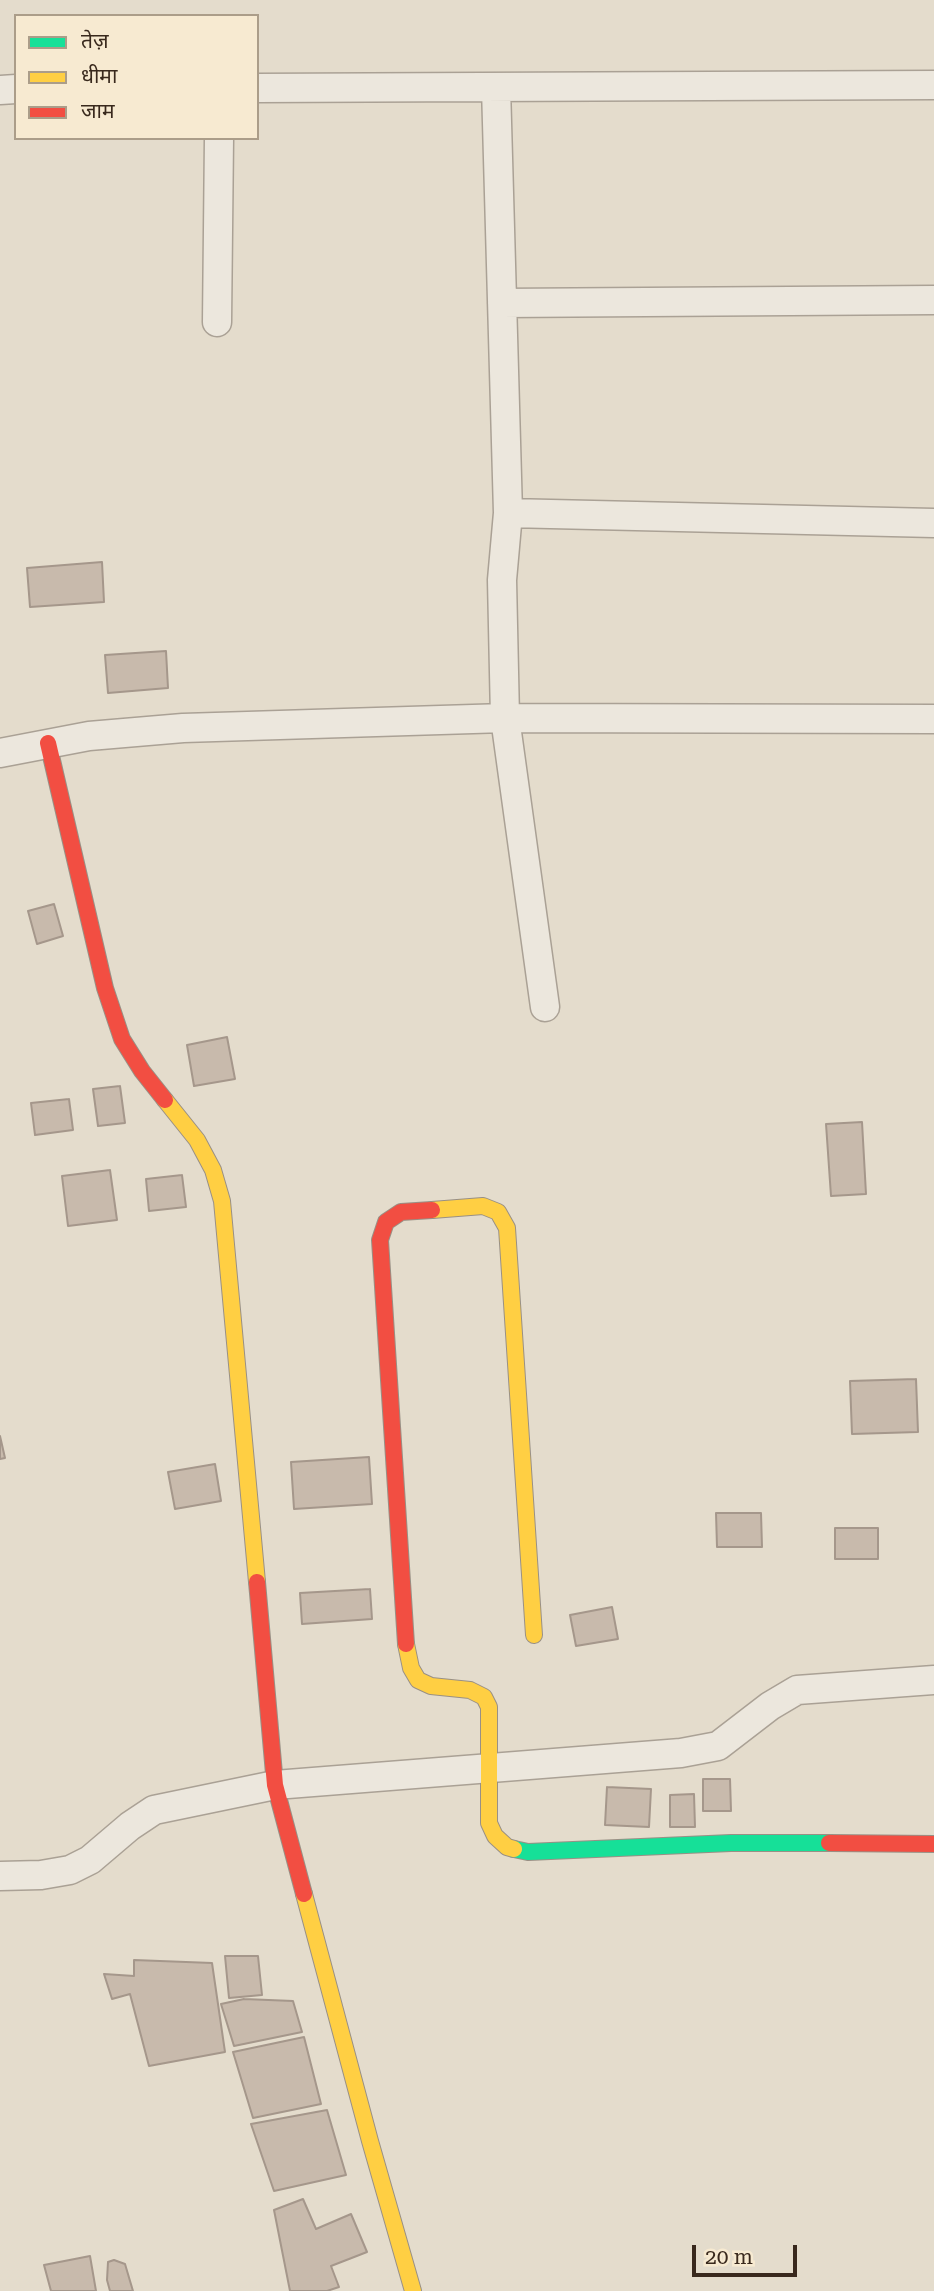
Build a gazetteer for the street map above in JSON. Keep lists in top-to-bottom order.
{
  "legend": ["तेज़", "धीमा", "जाम"],
  "scale_bar": "20 m"
}
